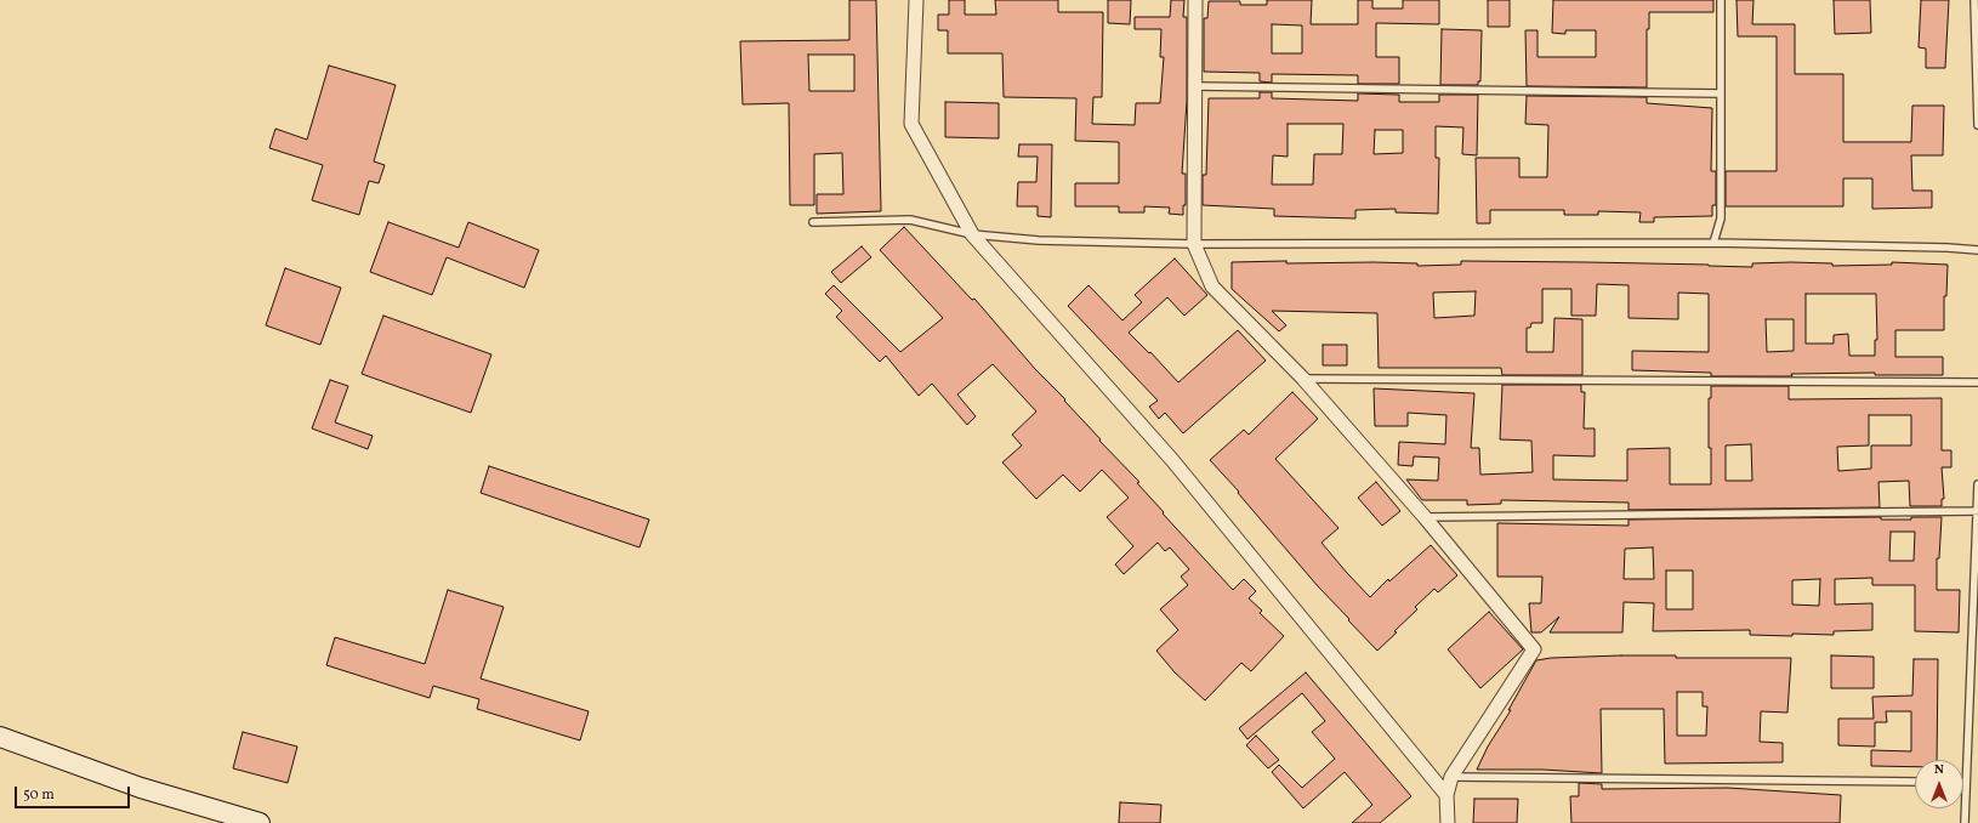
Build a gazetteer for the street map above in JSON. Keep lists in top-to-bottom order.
{
  "scale_bar": "50 m",
  "north": "top"
}
